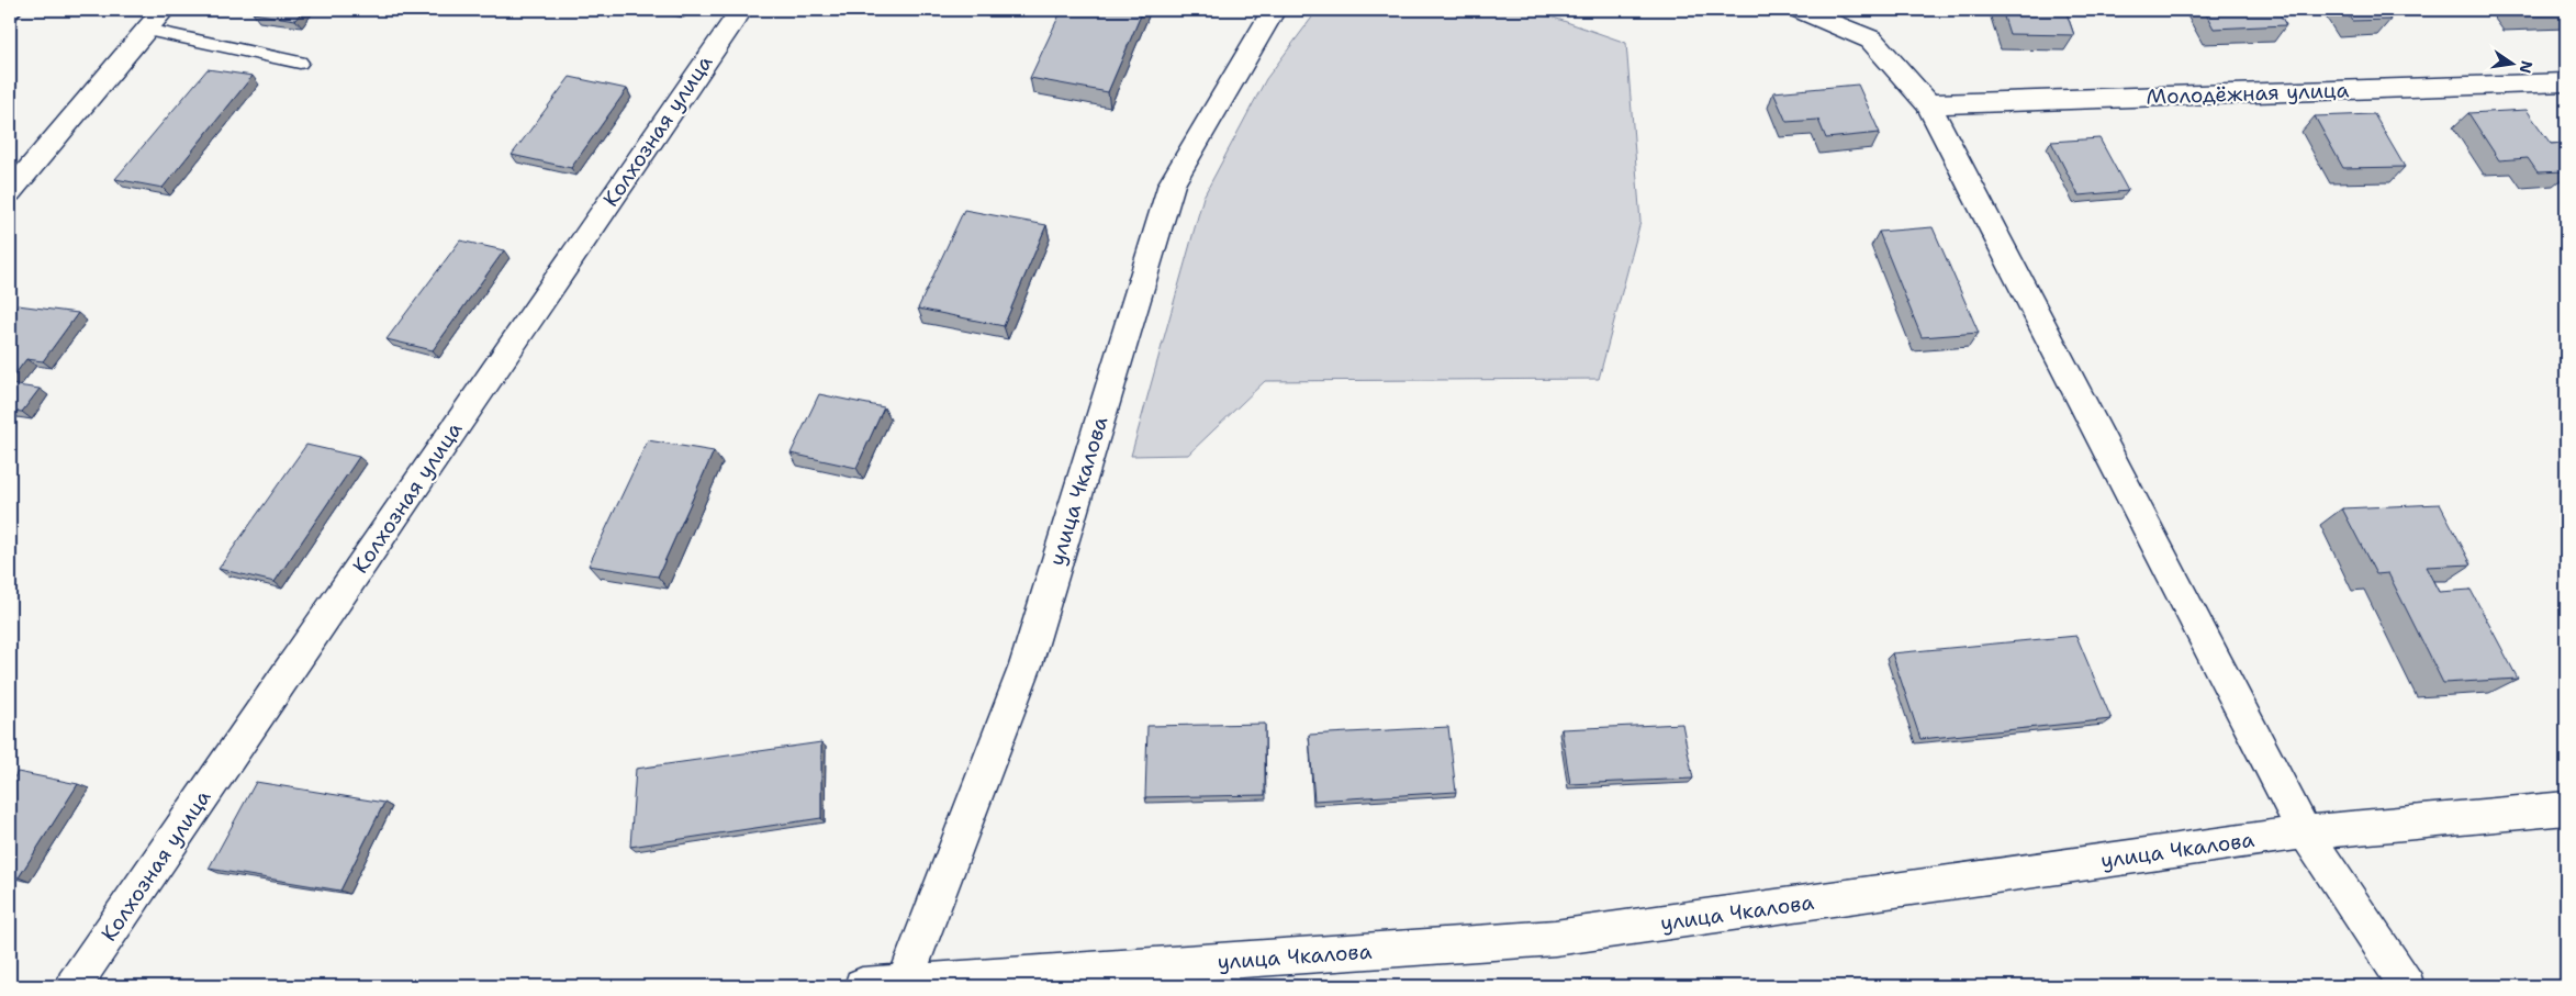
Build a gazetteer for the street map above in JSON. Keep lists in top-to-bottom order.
{
  "streets": {
    "street": ["Молодёжная улица", "Колхозная улица", "улица Чкалова"]
  },
  "north": "right"
}
